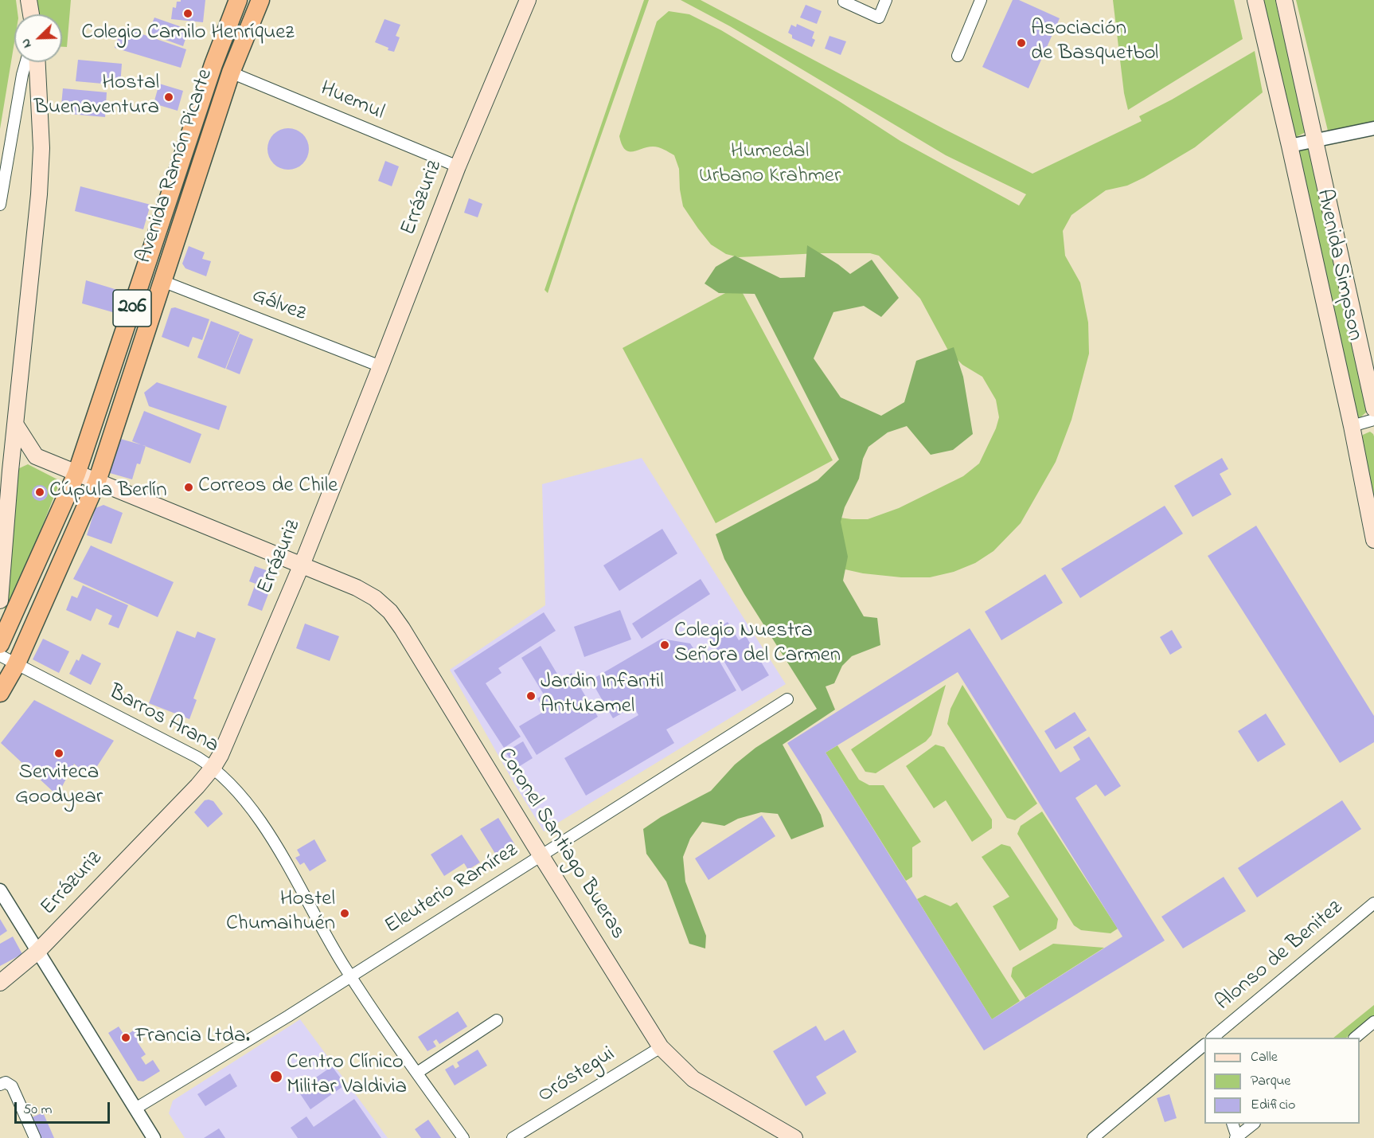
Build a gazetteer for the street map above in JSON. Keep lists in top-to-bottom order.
{
  "streets": {
    "highway": ["Avenida Ramón Picarte", "206"],
    "main road": ["Errázuriz", "Avenida Simpson", "Coronel Santiago Bueras"],
    "street": [
      "Huemul",
      "Gálvez",
      "Barros Arana",
      "Eleuterio Ramírez",
      "Alonso de Benitez",
      "Oróstegui"
    ]
  },
  "crossings": [
    ["Huemul", "Avenida Ramón Picarte"],
    ["Huemul", "Errázuriz"],
    ["Avenida Ramón Picarte", "Gálvez"],
    ["Avenida Ramón Picarte", "Barros Arana"],
    ["Avenida Ramón Picarte", "Coronel Santiago Bueras"],
    ["Errázuriz", "Gálvez"],
    ["Errázuriz", "Barros Arana"],
    ["Errázuriz", "Coronel Santiago Bueras"],
    ["Barros Arana", "Eleuterio Ramírez"],
    ["Coronel Santiago Bueras", "Eleuterio Ramírez"],
    ["Coronel Santiago Bueras", "Oróstegui"]
  ],
  "parks": ["Humedal Urbano Krahmer"],
  "places": [
    "Colegio Camilo Henríquez",
    "Asociación de Basquetbol",
    "Hostal Buenaventura",
    "Correos de Chile",
    "Cúpula Berlín",
    "Colegio Nuestra Señora del Carmen",
    "Jardin Infantil Antukamel",
    "Serviteca Goodyear",
    "Hostel Chumaihuén",
    "Francia Ltda.",
    "Centro Clínico Militar Valdivia"
  ],
  "legend": ["Calle", "Parque", "Edificio"],
  "scale_bar": "50 m",
  "north": "bottom left"
}
